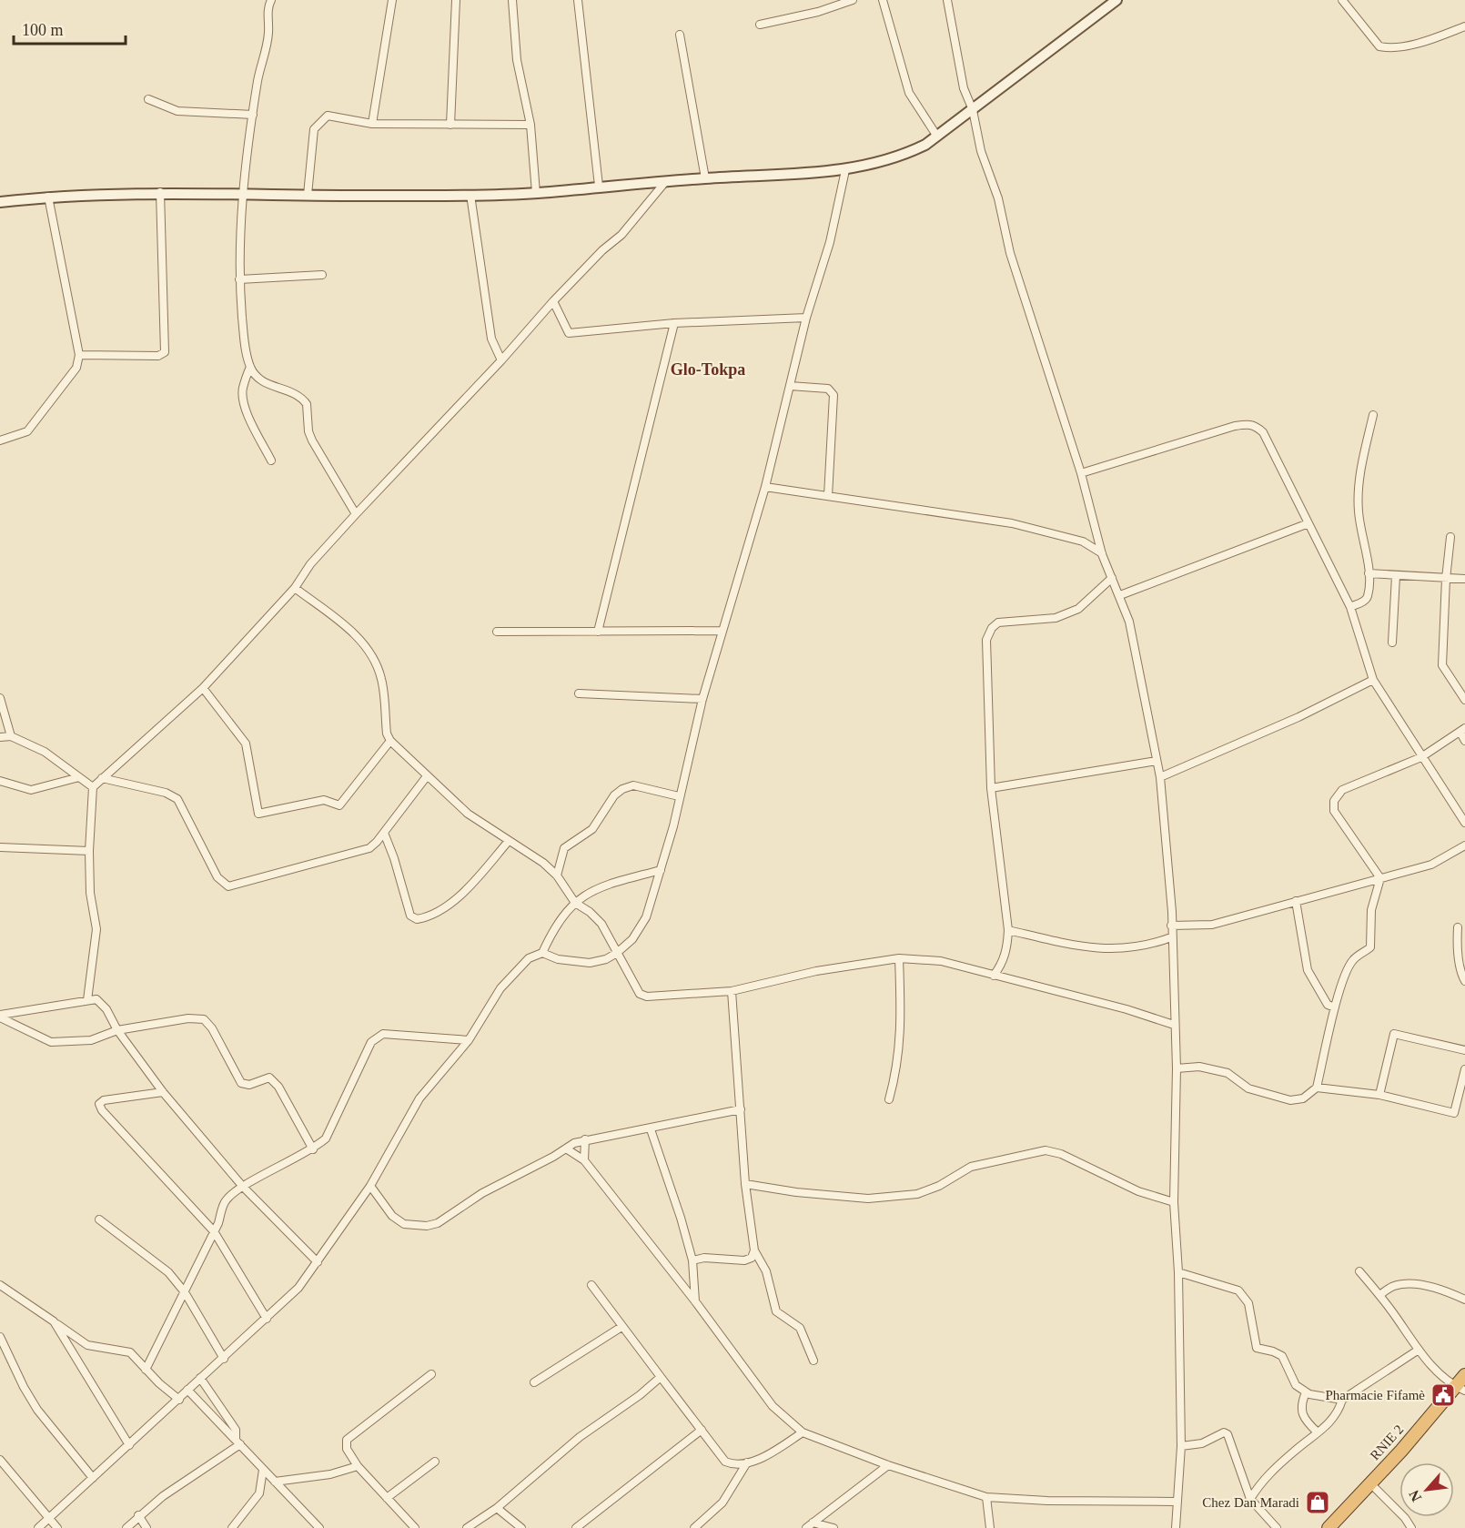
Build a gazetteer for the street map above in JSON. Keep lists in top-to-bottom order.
{
  "streets": {
    "highway": ["RNIE 2"]
  },
  "districts": ["Glo-Tokpa"],
  "places": {
    "public building": ["Pharmacie Fifamè"],
    "shop": ["Chez Dan Maradi"]
  },
  "scale_bar": "100 m",
  "north": "bottom left"
}
